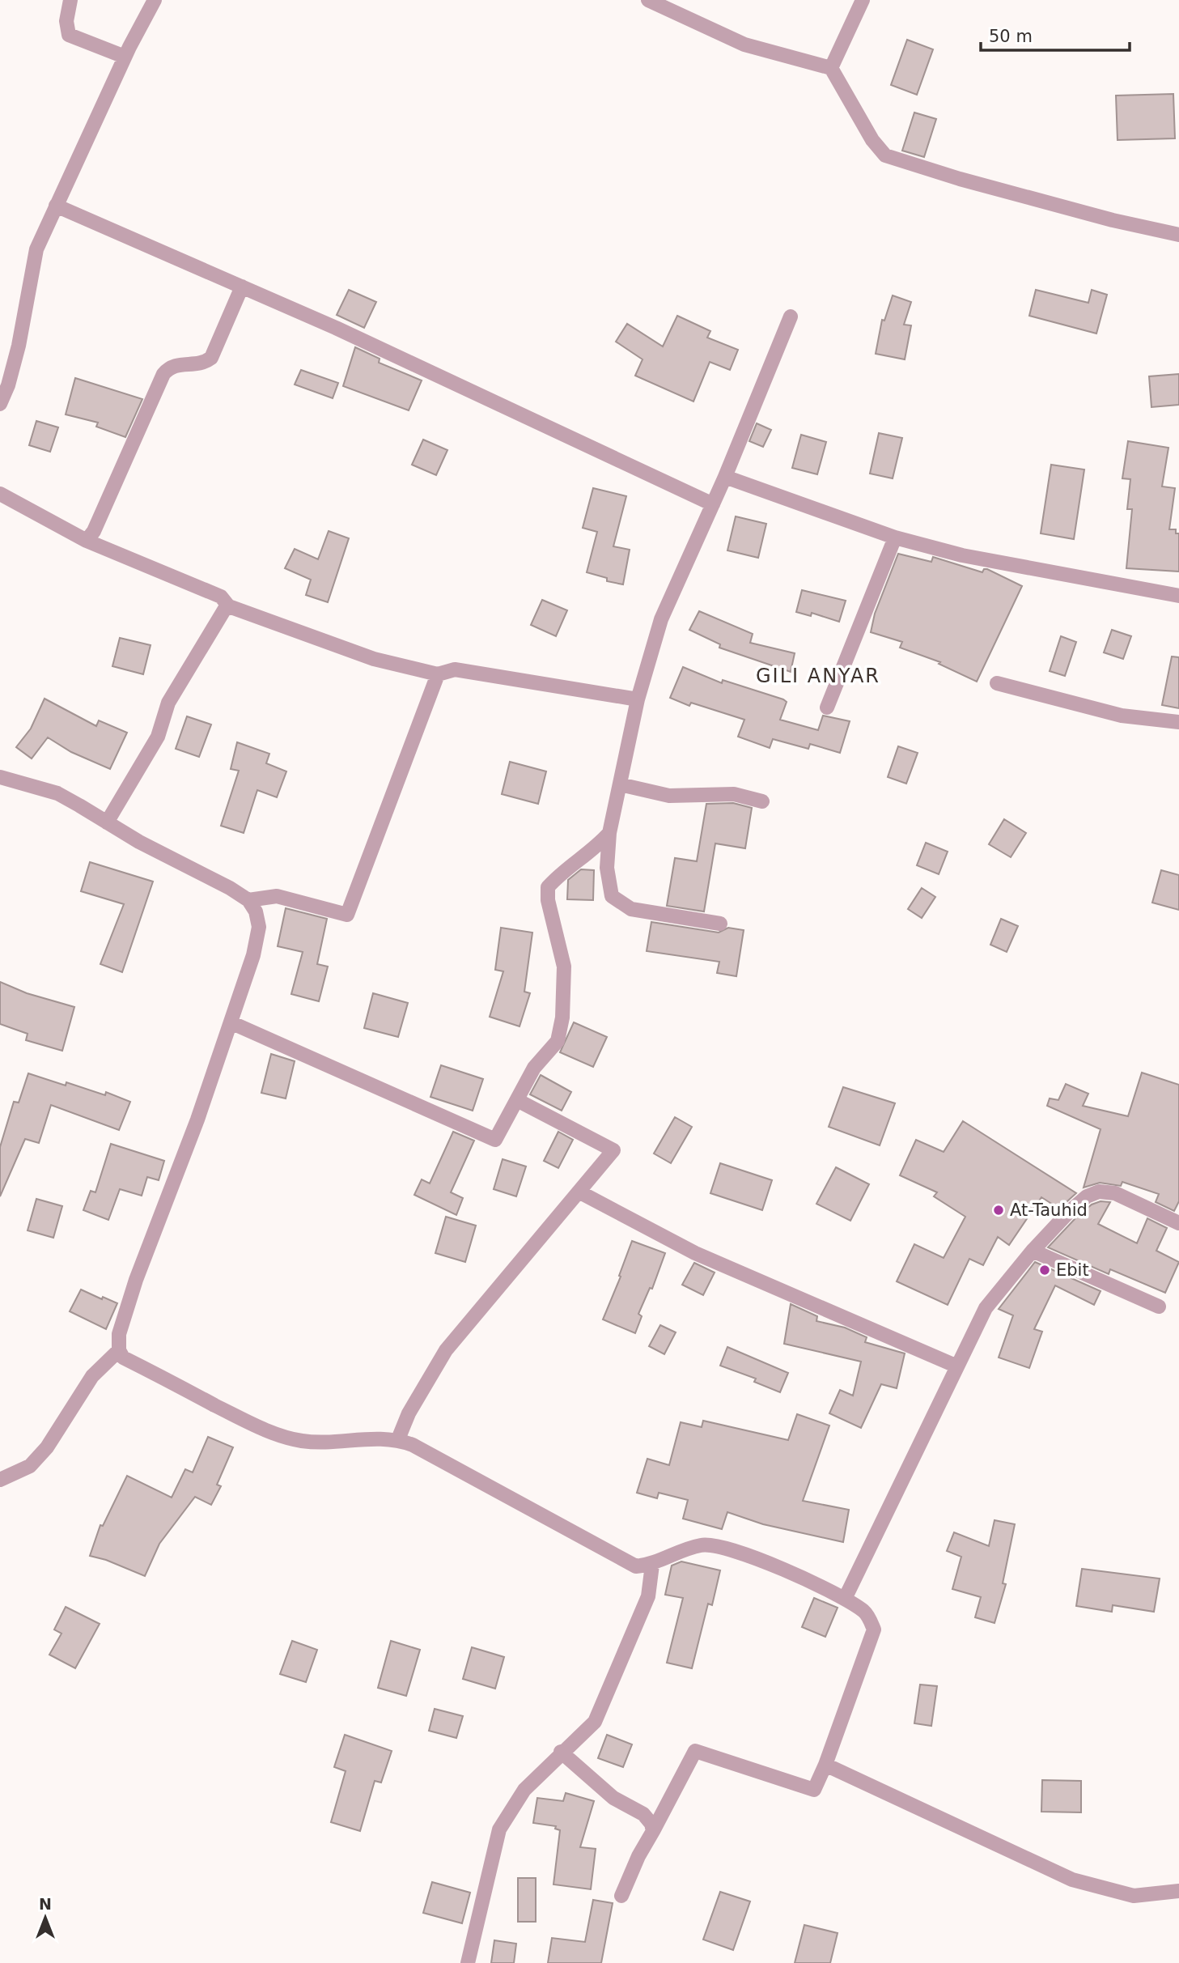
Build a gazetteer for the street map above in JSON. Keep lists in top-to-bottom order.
{
  "districts": ["GILI ANYAR"],
  "places": ["At-Tauhid", "Ebit"],
  "scale_bar": "50 m",
  "north": "top"
}
